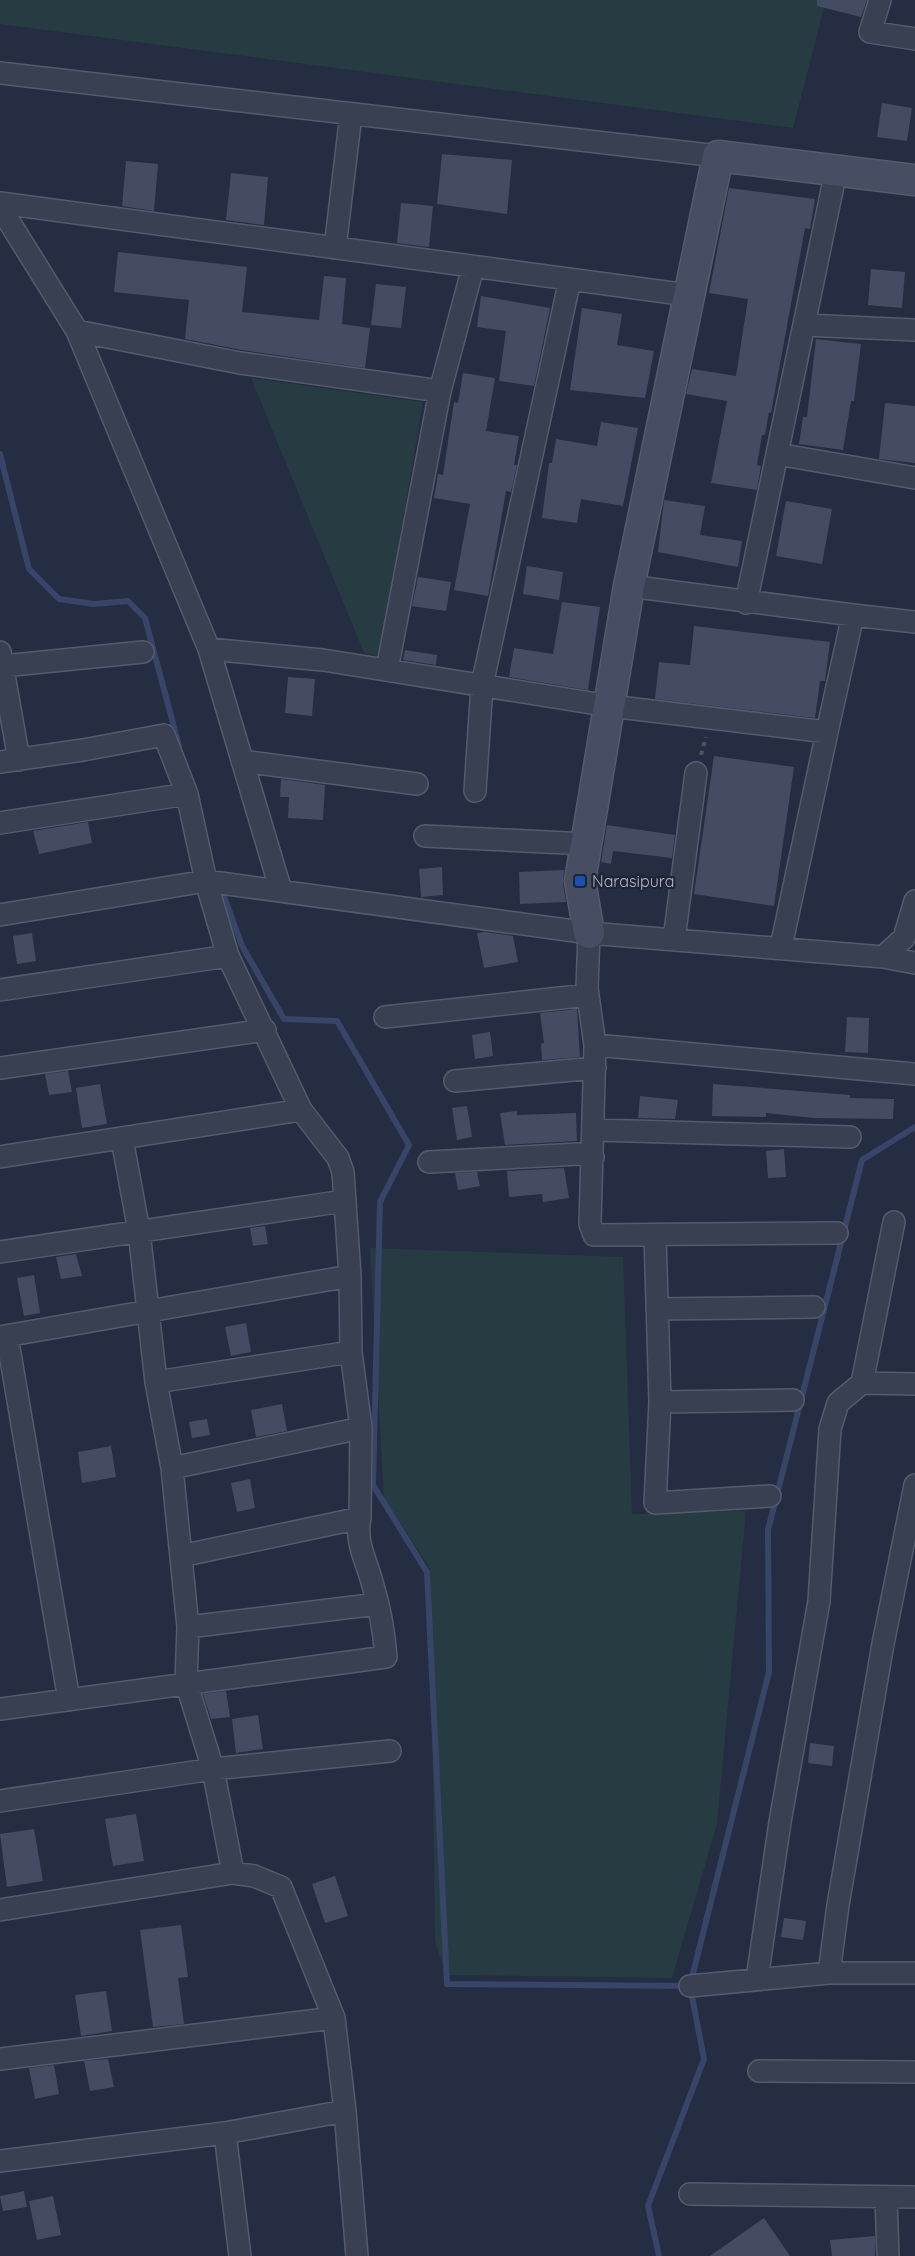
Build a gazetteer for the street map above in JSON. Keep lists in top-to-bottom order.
{
  "places": {
    "transit": ["Narasipura"]
  }
}
